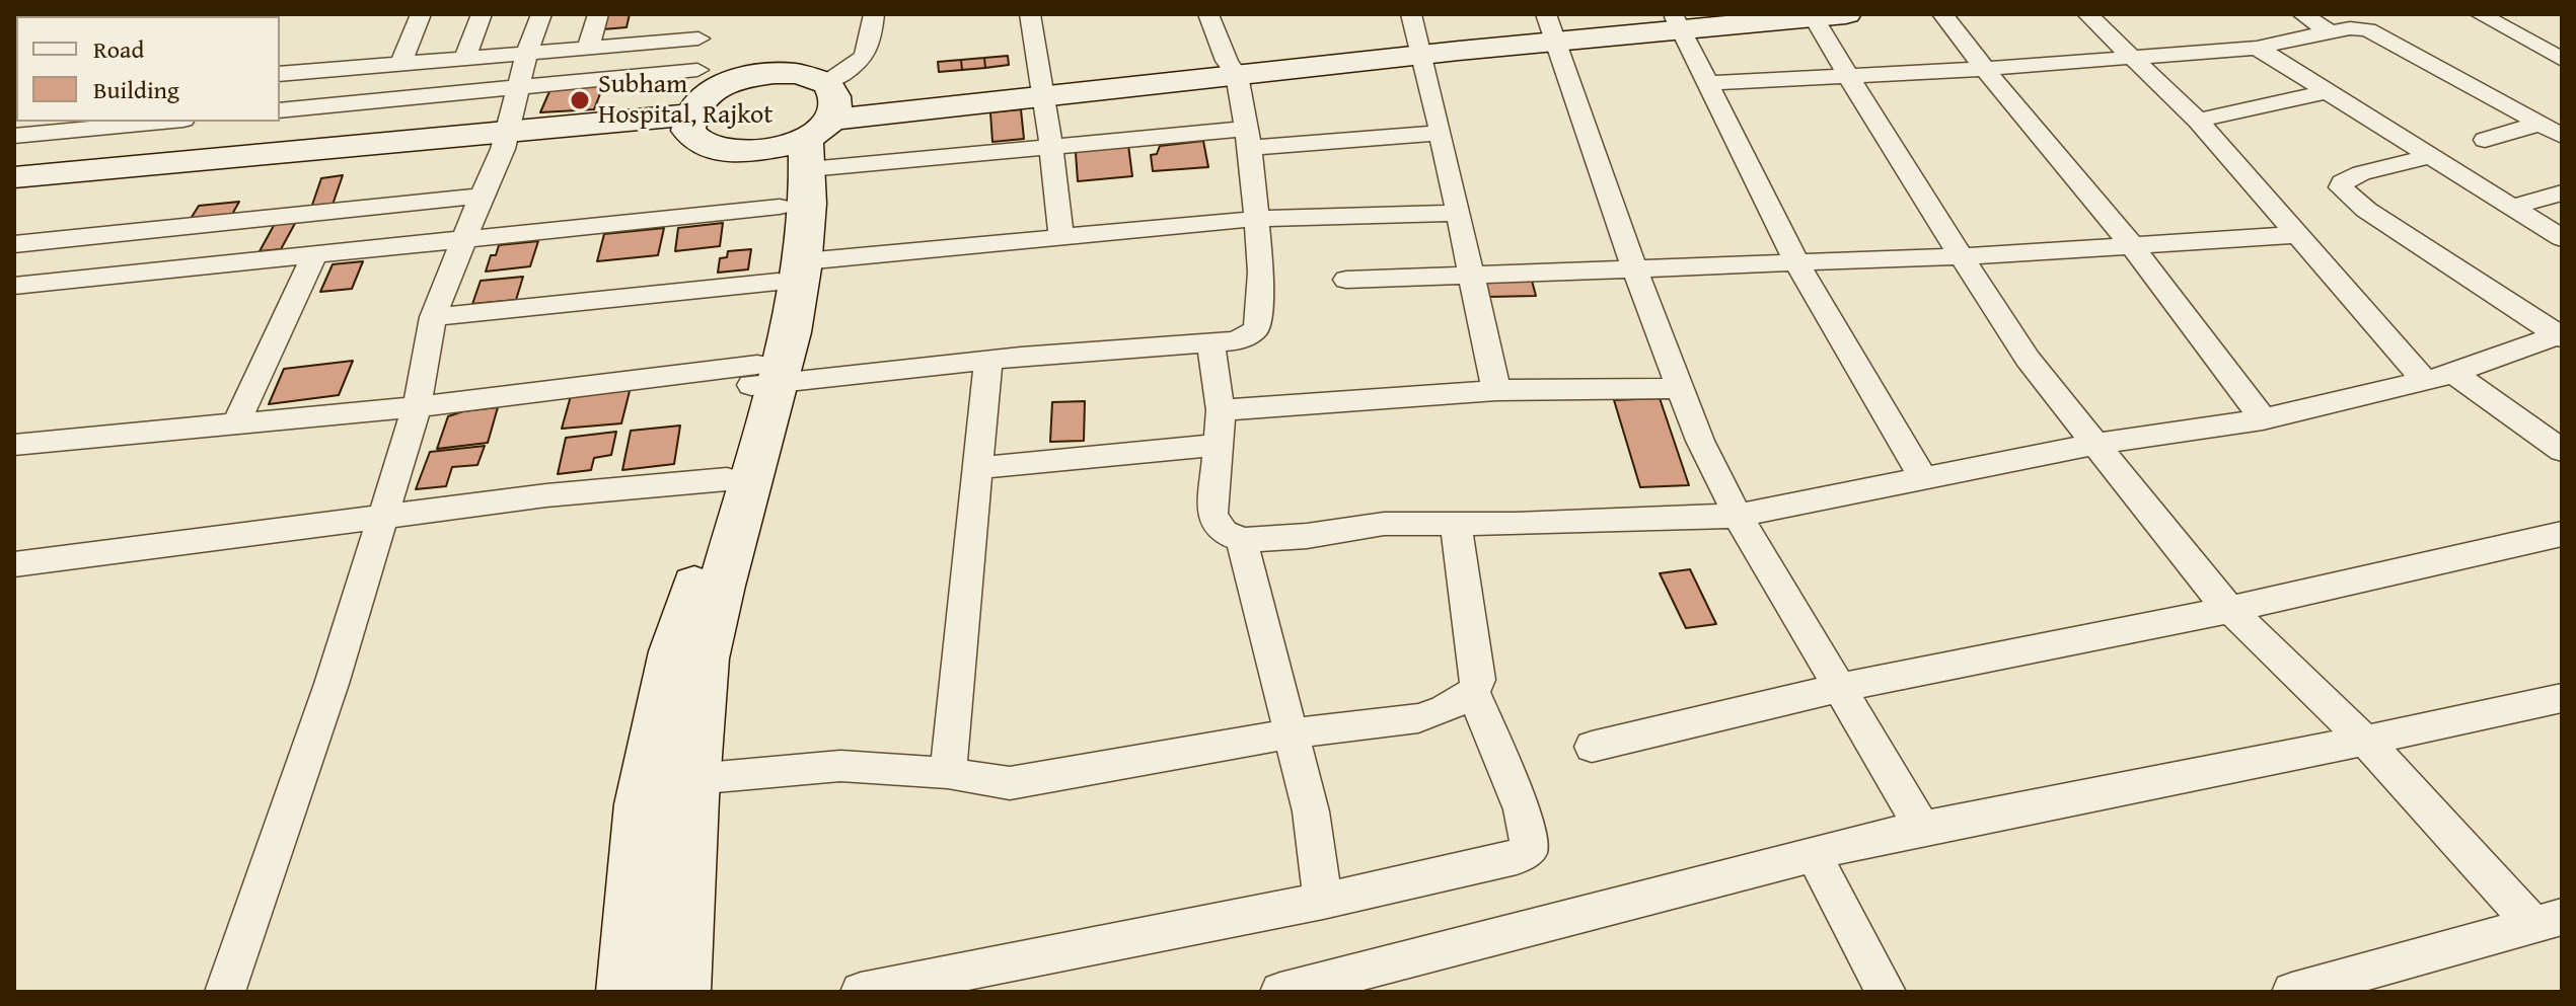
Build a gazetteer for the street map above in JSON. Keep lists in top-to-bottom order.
{
  "places": ["Subham Hospital, Rajkot"],
  "legend": ["Road", "Building"]
}
